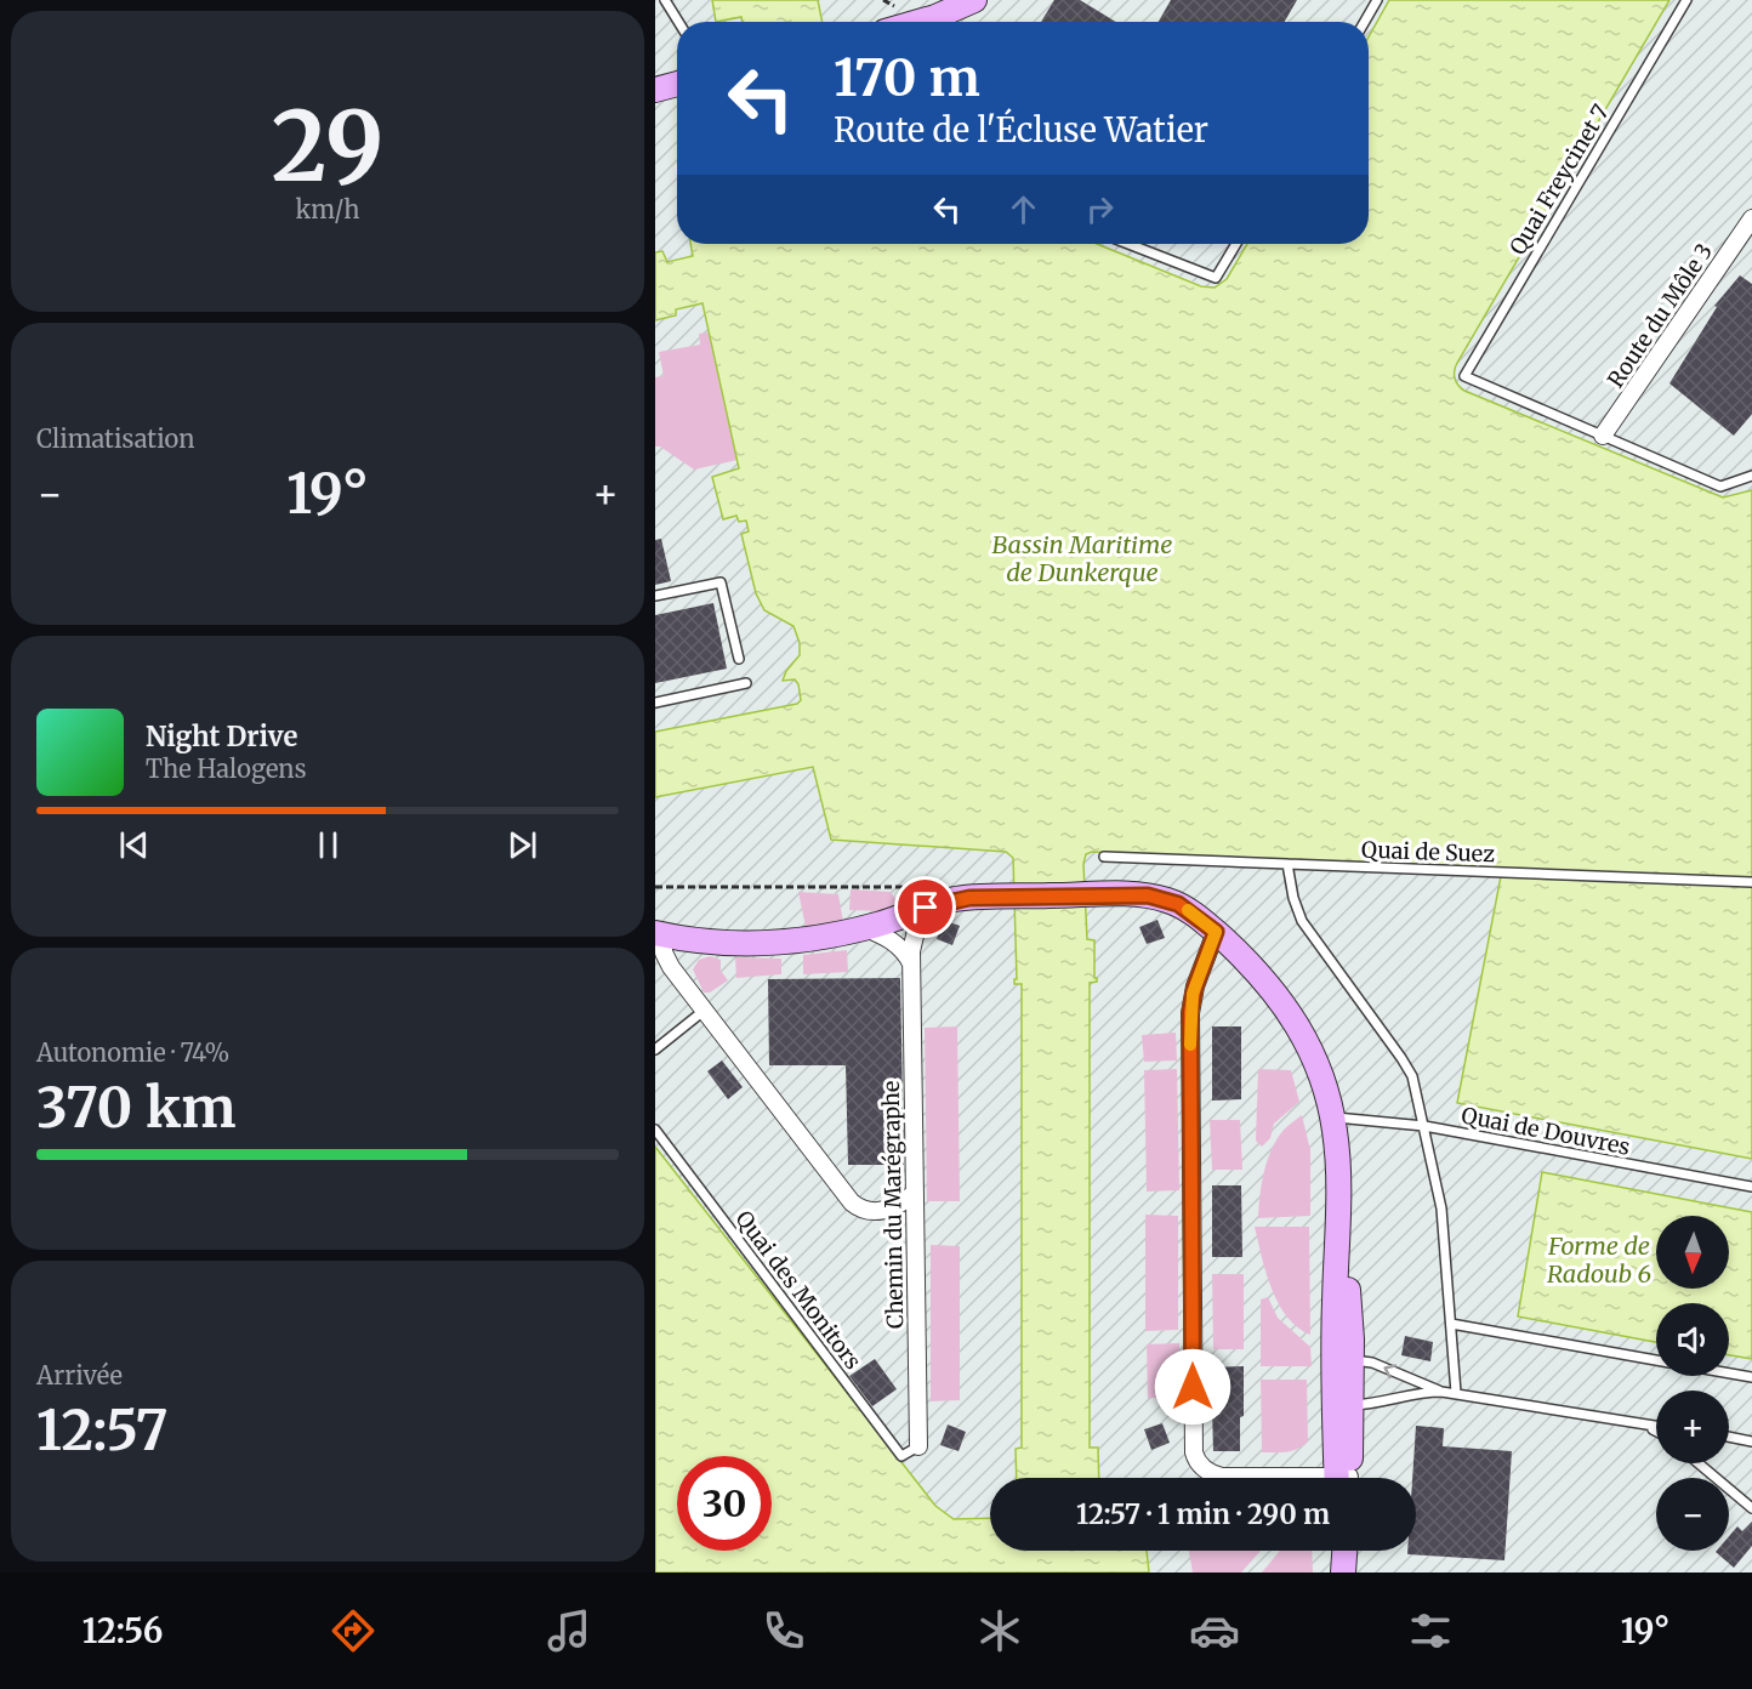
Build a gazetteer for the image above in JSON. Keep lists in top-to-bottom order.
{
  "streets": {
    "street": ["Route du Môle 3", "Chemin du Marégraphe"],
    "lane": [
      "Quai Freycinet 7",
      "Quai de Suez",
      "Quai de Douvres",
      "Quai des Monitors"
    ]
  },
  "crossings": [
    ["Quai Freycinet 7", "Route du Môle 3"],
    ["Chemin du Marégraphe", "Quai des Monitors"]
  ],
  "water": ["Bassin Maritime de Dunkerque", "Forme de Radoub 6"],
  "north": "bottom",
  "page": {
    "tile": [
      ["29", "km/h"],
      "Climatisation",
      ["Autonomie · 74%", "370 km"],
      ["Arrivée", "12:57"]
    ],
    "turn": ["170 m", "Route de l'Écluse Watier"],
    "heat": ["−", "19°", "+"],
    "song": ["Night Drive", "The Halogens"],
    "map_buttons": ["+", "−"],
    "limit": "30",
    "trip": "12:57 · 1 min · 290 m",
    "tabs": ["12:56", "19°"]
  }
}
